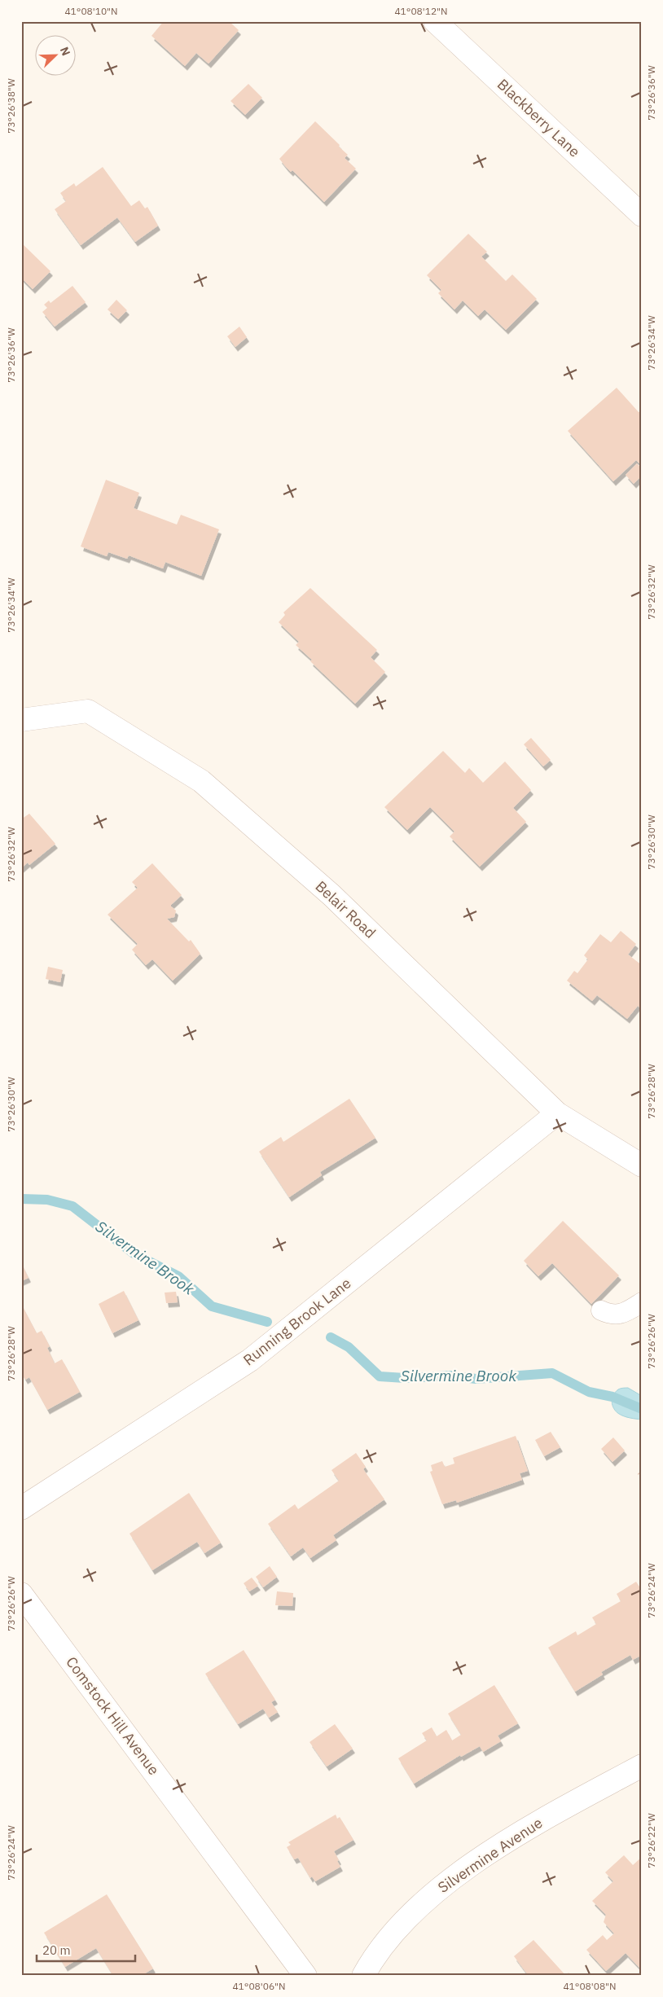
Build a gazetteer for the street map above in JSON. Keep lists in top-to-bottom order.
{
  "streets": {
    "street": [
      "Blackberry Lane",
      "Belair Road",
      "Running Brook Lane",
      "Comstock Hill Avenue",
      "Silvermine Avenue"
    ]
  },
  "crossings": [
    ["Belair Road", "Running Brook Lane"]
  ],
  "water": ["Silvermine Brook"],
  "scale_bar": "20 m",
  "north": "top right",
  "coordinates": [
    "41°08'10\"N",
    "41°08'12\"N",
    "73°26'36\"W",
    "73°26'38\"W",
    "73°26'34\"W",
    "73°26'32\"W",
    "73°26'30\"W",
    "73°26'28\"W",
    "73°26'26\"W",
    "73°26'24\"W",
    "73°26'22\"W",
    "41°08'06\"N",
    "41°08'08\"N"
  ]
}
